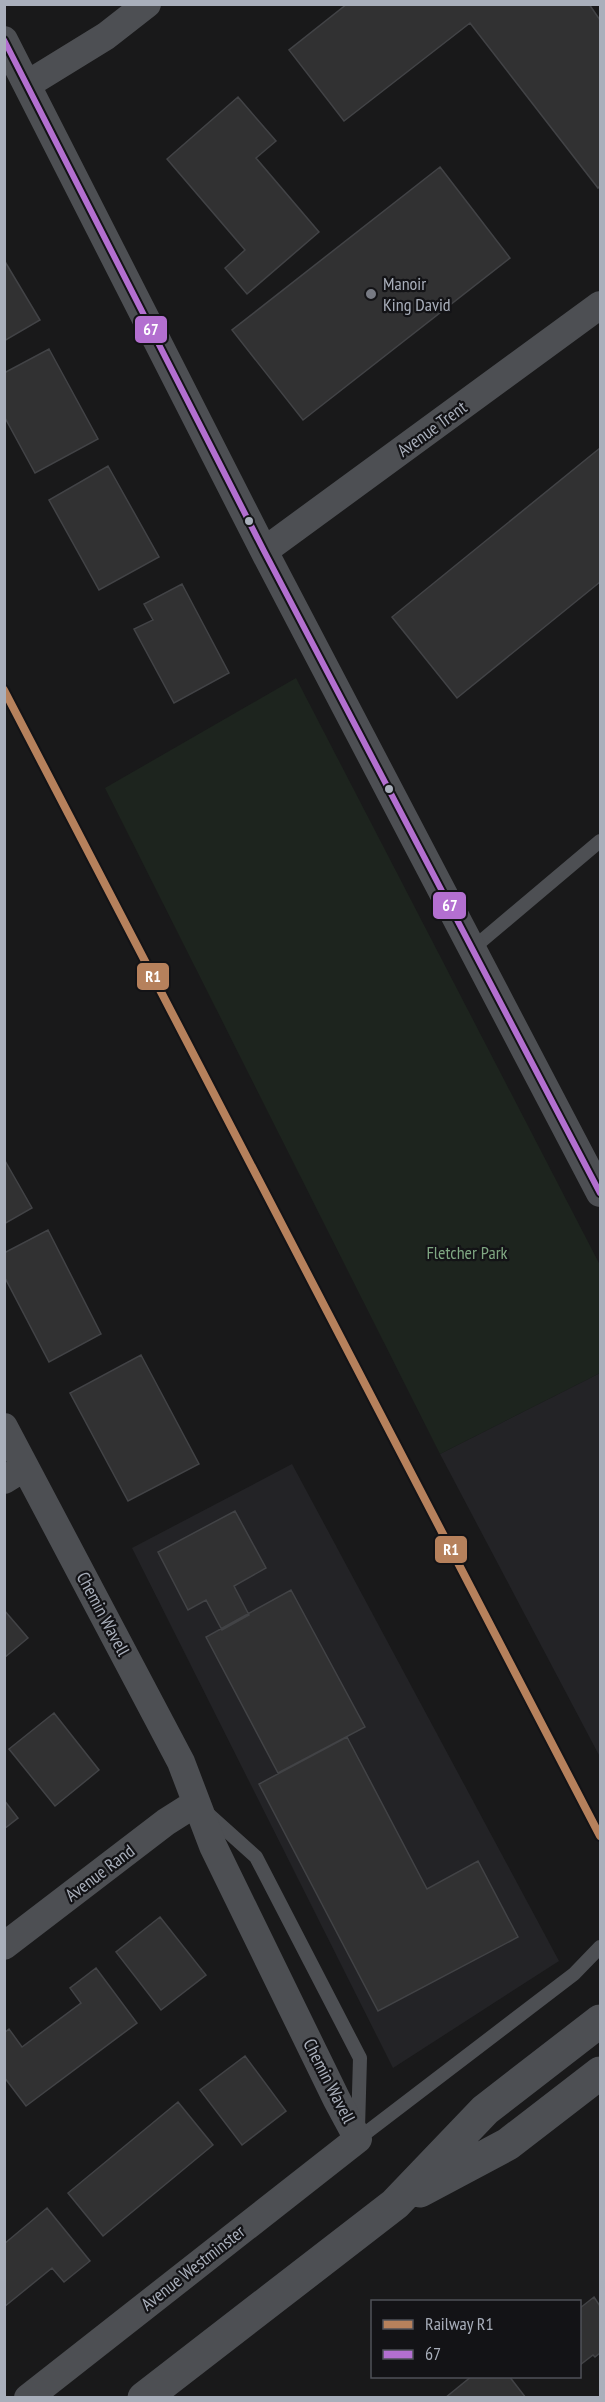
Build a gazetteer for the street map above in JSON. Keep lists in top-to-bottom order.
{
  "streets": {
    "street": [
      "Avenue Trent",
      "Chemin Wavell",
      "Avenue Rand",
      "Avenue Westminster"
    ]
  },
  "crossings": [
    ["Chemin Wavell", "Avenue Rand"],
    ["Chemin Wavell", "Avenue Westminster"]
  ],
  "parks": ["Fletcher Park"],
  "places": ["Manoir King David"],
  "lines": ["transit line 67", "rail line R1"],
  "legend": ["Railway R1", "67"]
}
